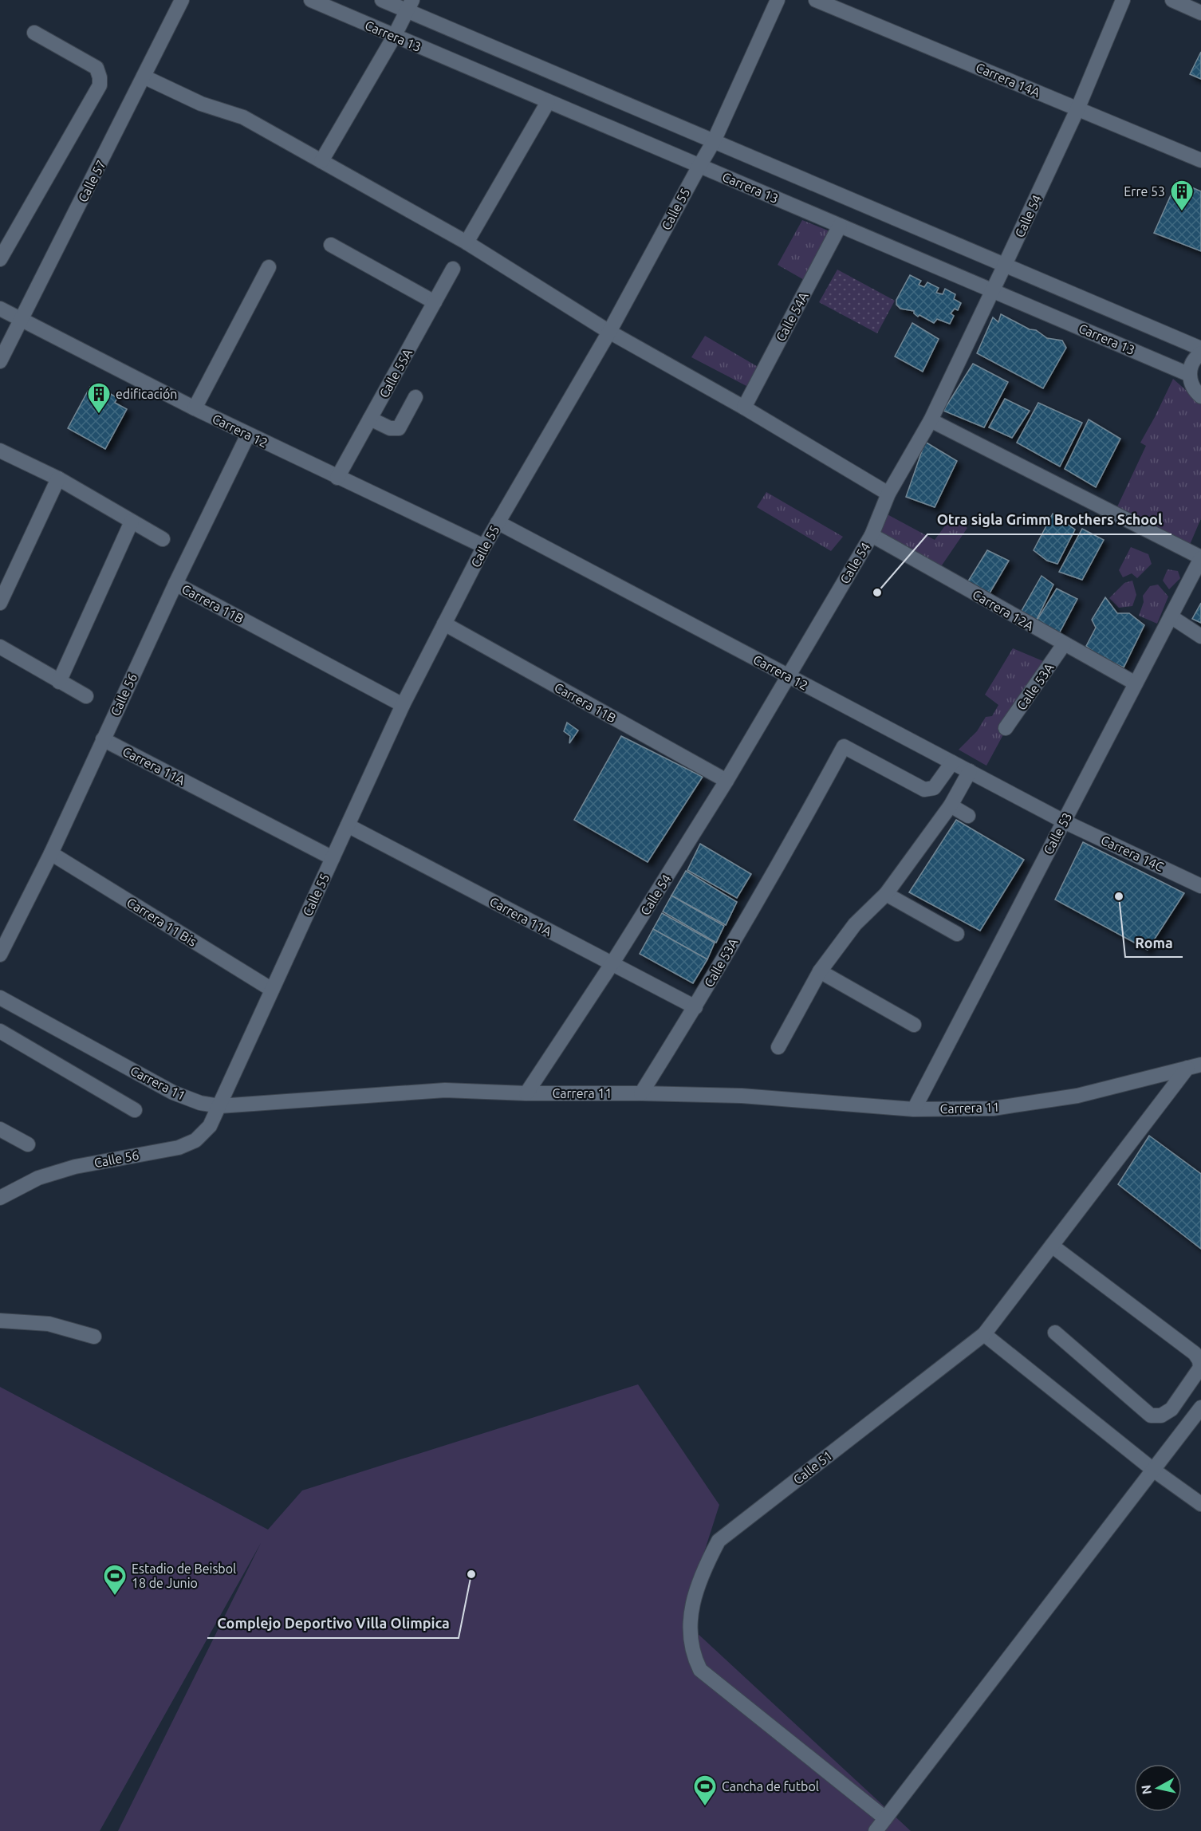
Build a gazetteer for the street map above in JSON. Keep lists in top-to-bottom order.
{
  "streets": {
    "street": [
      "Carrera 13",
      "Carrera 14A",
      "Calle 57",
      "Calle 55",
      "Calle 54",
      "Calle 54A",
      "Calle 55A",
      "Carrera 12",
      "Carrera 11B",
      "Carrera 12A",
      "Calle 53A",
      "Calle 56",
      "Carrera 11A",
      "Calle 53",
      "Carrera 14C",
      "Carrera 11 Bis",
      "Carrera 11",
      "Calle 51"
    ]
  },
  "crossings": [
    ["Carrera 13", "Calle 55"],
    ["Carrera 13", "Calle 54"],
    ["Carrera 13", "Calle 54A"],
    ["Carrera 14A", "Calle 54"],
    ["Calle 57", "Carrera 12"],
    ["Calle 55", "Carrera 12"],
    ["Calle 55", "Carrera 11B"],
    ["Calle 55", "Calle 56"],
    ["Calle 55", "Carrera 11A"],
    ["Calle 55", "Carrera 11 Bis"],
    ["Calle 55", "Carrera 11"],
    ["Calle 54", "Carrera 12"],
    ["Calle 54", "Carrera 11B"],
    ["Calle 54", "Carrera 12A"],
    ["Calle 54", "Carrera 11A"],
    ["Calle 54", "Carrera 11"],
    ["Calle 55A", "Carrera 12"],
    ["Carrera 12", "Calle 53A"],
    ["Carrera 12", "Calle 56"],
    ["Carrera 12", "Calle 53"],
    ["Carrera 12", "Carrera 14C"],
    ["Carrera 11B", "Calle 56"],
    ["Carrera 12A", "Calle 53A"],
    ["Carrera 12A", "Calle 53"],
    ["Calle 53A", "Carrera 11A"],
    ["Calle 53A", "Carrera 11"],
    ["Calle 56", "Carrera 11A"],
    ["Calle 56", "Carrera 11 Bis"],
    ["Calle 56", "Carrera 11"],
    ["Calle 53", "Carrera 14C"],
    ["Calle 53", "Carrera 11"],
    ["Carrera 11", "Calle 51"]
  ],
  "places": {
    "building": ["Erre 53", "edificación"],
    "other": ["Otra sigla Grimm Brothers School", "Roma", "Complejo Deportivo Villa Olimpica"],
    "sports": ["Estadio de Beisbol 18 de Junio", "Cancha de futbol"]
  },
  "north": "left"
}
